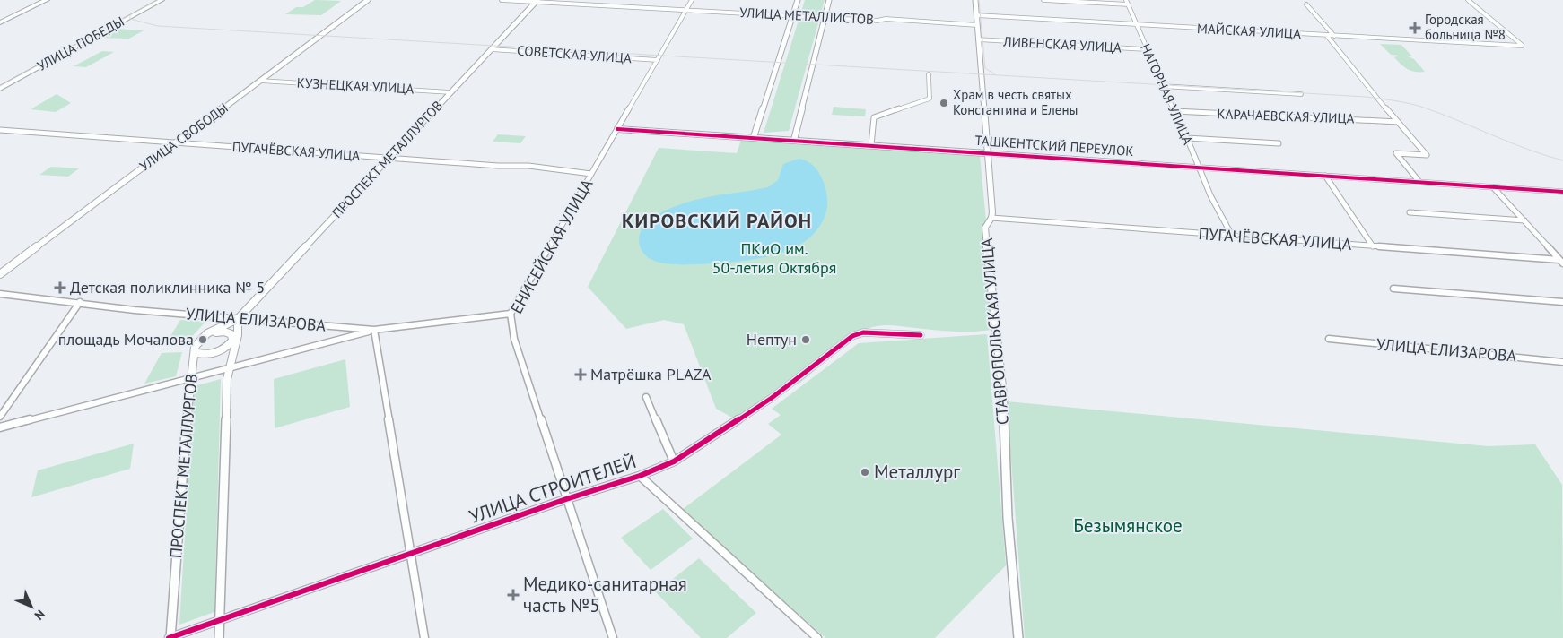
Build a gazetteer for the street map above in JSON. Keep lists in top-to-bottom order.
{
  "streets": {
    "main road": ["УЛИЦА ПОБЕДЫ"],
    "street": [
      "УЛИЦА МЕТАЛЛИСТОВ",
      "МАЙСКАЯ УЛИЦА",
      "ЛИВЕНСКАЯ УЛИЦА",
      "СОВЕТСКАЯ УЛИЦА",
      "КУЗНЕЦКАЯ УЛИЦА",
      "НАГОРНАЯ УЛИЦА",
      "КАРАЧАЕВСКАЯ УЛИЦА",
      "УЛИЦА СВОБОДЫ",
      "ТАШКЕНТСКИЙ ПЕРЕУЛОК",
      "ПУГАЧЁВСКАЯ УЛИЦА",
      "ПРОСПЕКТ МЕТАЛЛУРГОВ",
      "ЕНИСЕЙСКАЯ УЛИЦА",
      "УЛИЦА ЕЛИЗАРОВА",
      "СТАВРОПОЛЬСКАЯ УЛИЦА",
      "УЛИЦА СТРОИТЕЛЕЙ"
    ]
  },
  "crossings": [
    ["УЛИЦА МЕТАЛЛИСТОВ", "ПРОСПЕКТ МЕТАЛЛУРГОВ"],
    ["УЛИЦА МЕТАЛЛИСТОВ", "ЕНИСЕЙСКАЯ УЛИЦА"],
    ["УЛИЦА МЕТАЛЛИСТОВ", "СТАВРОПОЛЬСКАЯ УЛИЦА"],
    ["МАЙСКАЯ УЛИЦА", "НАГОРНАЯ УЛИЦА"],
    ["МАЙСКАЯ УЛИЦА", "СТАВРОПОЛЬСКАЯ УЛИЦА"],
    ["ЛИВЕНСКАЯ УЛИЦА", "НАГОРНАЯ УЛИЦА"],
    ["ЛИВЕНСКАЯ УЛИЦА", "СТАВРОПОЛЬСКАЯ УЛИЦА"],
    ["СОВЕТСКАЯ УЛИЦА", "ПРОСПЕКТ МЕТАЛЛУРГОВ"],
    ["СОВЕТСКАЯ УЛИЦА", "ЕНИСЕЙСКАЯ УЛИЦА"],
    ["КУЗНЕЦКАЯ УЛИЦА", "УЛИЦА СВОБОДЫ"],
    ["КУЗНЕЦКАЯ УЛИЦА", "ПРОСПЕКТ МЕТАЛЛУРГОВ"],
    ["НАГОРНАЯ УЛИЦА", "КАРАЧАЕВСКАЯ УЛИЦА"],
    ["НАГОРНАЯ УЛИЦА", "ТАШКЕНТСКИЙ ПЕРЕУЛОК"],
    ["НАГОРНАЯ УЛИЦА", "ПУГАЧЁВСКАЯ УЛИЦА"],
    ["УЛИЦА СВОБОДЫ", "ПУГАЧЁВСКАЯ УЛИЦА"],
    ["ТАШКЕНТСКИЙ ПЕРЕУЛОК", "ЕНИСЕЙСКАЯ УЛИЦА"],
    ["ТАШКЕНТСКИЙ ПЕРЕУЛОК", "СТАВРОПОЛЬСКАЯ УЛИЦА"],
    ["ПУГАЧЁВСКАЯ УЛИЦА", "ПРОСПЕКТ МЕТАЛЛУРГОВ"],
    ["ПУГАЧЁВСКАЯ УЛИЦА", "ЕНИСЕЙСКАЯ УЛИЦА"],
    ["ПУГАЧЁВСКАЯ УЛИЦА", "СТАВРОПОЛЬСКАЯ УЛИЦА"],
    ["ПРОСПЕКТ МЕТАЛЛУРГОВ", "УЛИЦА ЕЛИЗАРОВА"],
    ["ПРОСПЕКТ МЕТАЛЛУРГОВ", "УЛИЦА СТРОИТЕЛЕЙ"],
    ["ЕНИСЕЙСКАЯ УЛИЦА", "УЛИЦА ЕЛИЗАРОВА"],
    ["ЕНИСЕЙСКАЯ УЛИЦА", "УЛИЦА СТРОИТЕЛЕЙ"]
  ],
  "districts": ["КИРОВСКИЙ РАЙОН"],
  "parks": ["ПКиО им. 50-летия Октября", "Безымянское"],
  "places": {
    "health": [
      "Городская больница №8",
      "Детская поликлинника № 5",
      "Матрёшка PLAZA",
      "Медико-санитарная часть №5"
    ],
    "other": [
      "Храм в честь святых Константина и Елены",
      "площадь Мочалова",
      "Нептун",
      "Металлург"
    ]
  },
  "north": "bottom right"
}
